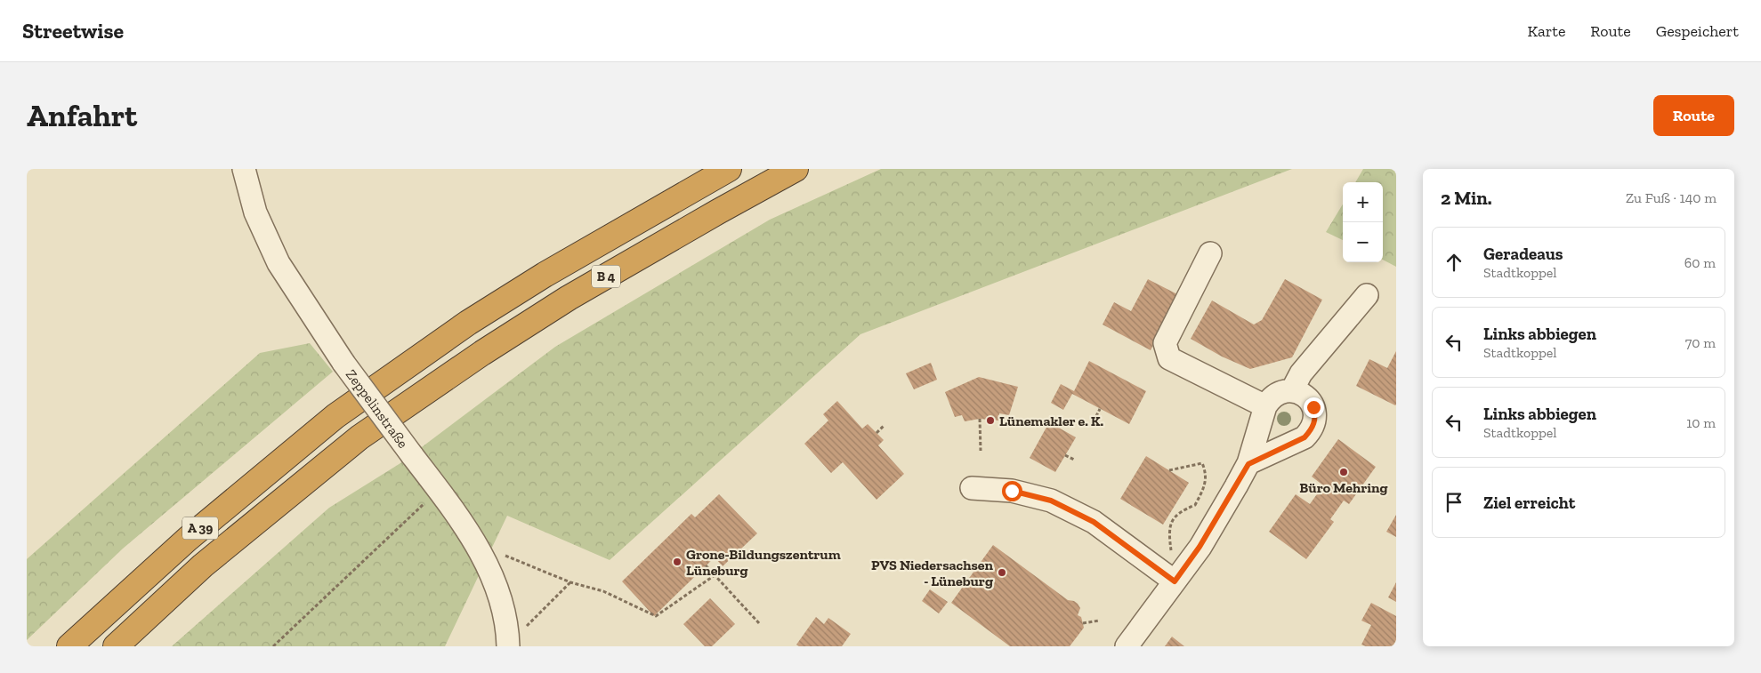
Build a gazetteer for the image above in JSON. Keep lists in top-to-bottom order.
{
  "streets": {
    "highway": ["B 4", "A 39"],
    "street": ["Zeppelinstraße"]
  },
  "crossings": [
    ["B 4", "A 39"]
  ],
  "places": [
    "Lünemakler e. K.",
    "Büro Mehring",
    "Grone-Bildungszentrum Lüneburg",
    "PVS Niedersachsen - Lüneburg"
  ],
  "page": {
    "header": "Streetwise",
    "nav": ["Karte", "Route", "Gespeichert"],
    "buttons": "Route",
    "title": "Anfahrt",
    "heading": ["2 Min.", "Zu Fuß · 140 m"],
    "map_buttons": ["+", "−"],
    "list": [
      ["Geradeaus", "Stadtkoppel", "60 m"],
      ["Links abbiegen", "Stadtkoppel", "70 m"],
      ["Links abbiegen", "Stadtkoppel", "10 m"],
      "Ziel erreicht"
    ]
  }
}
